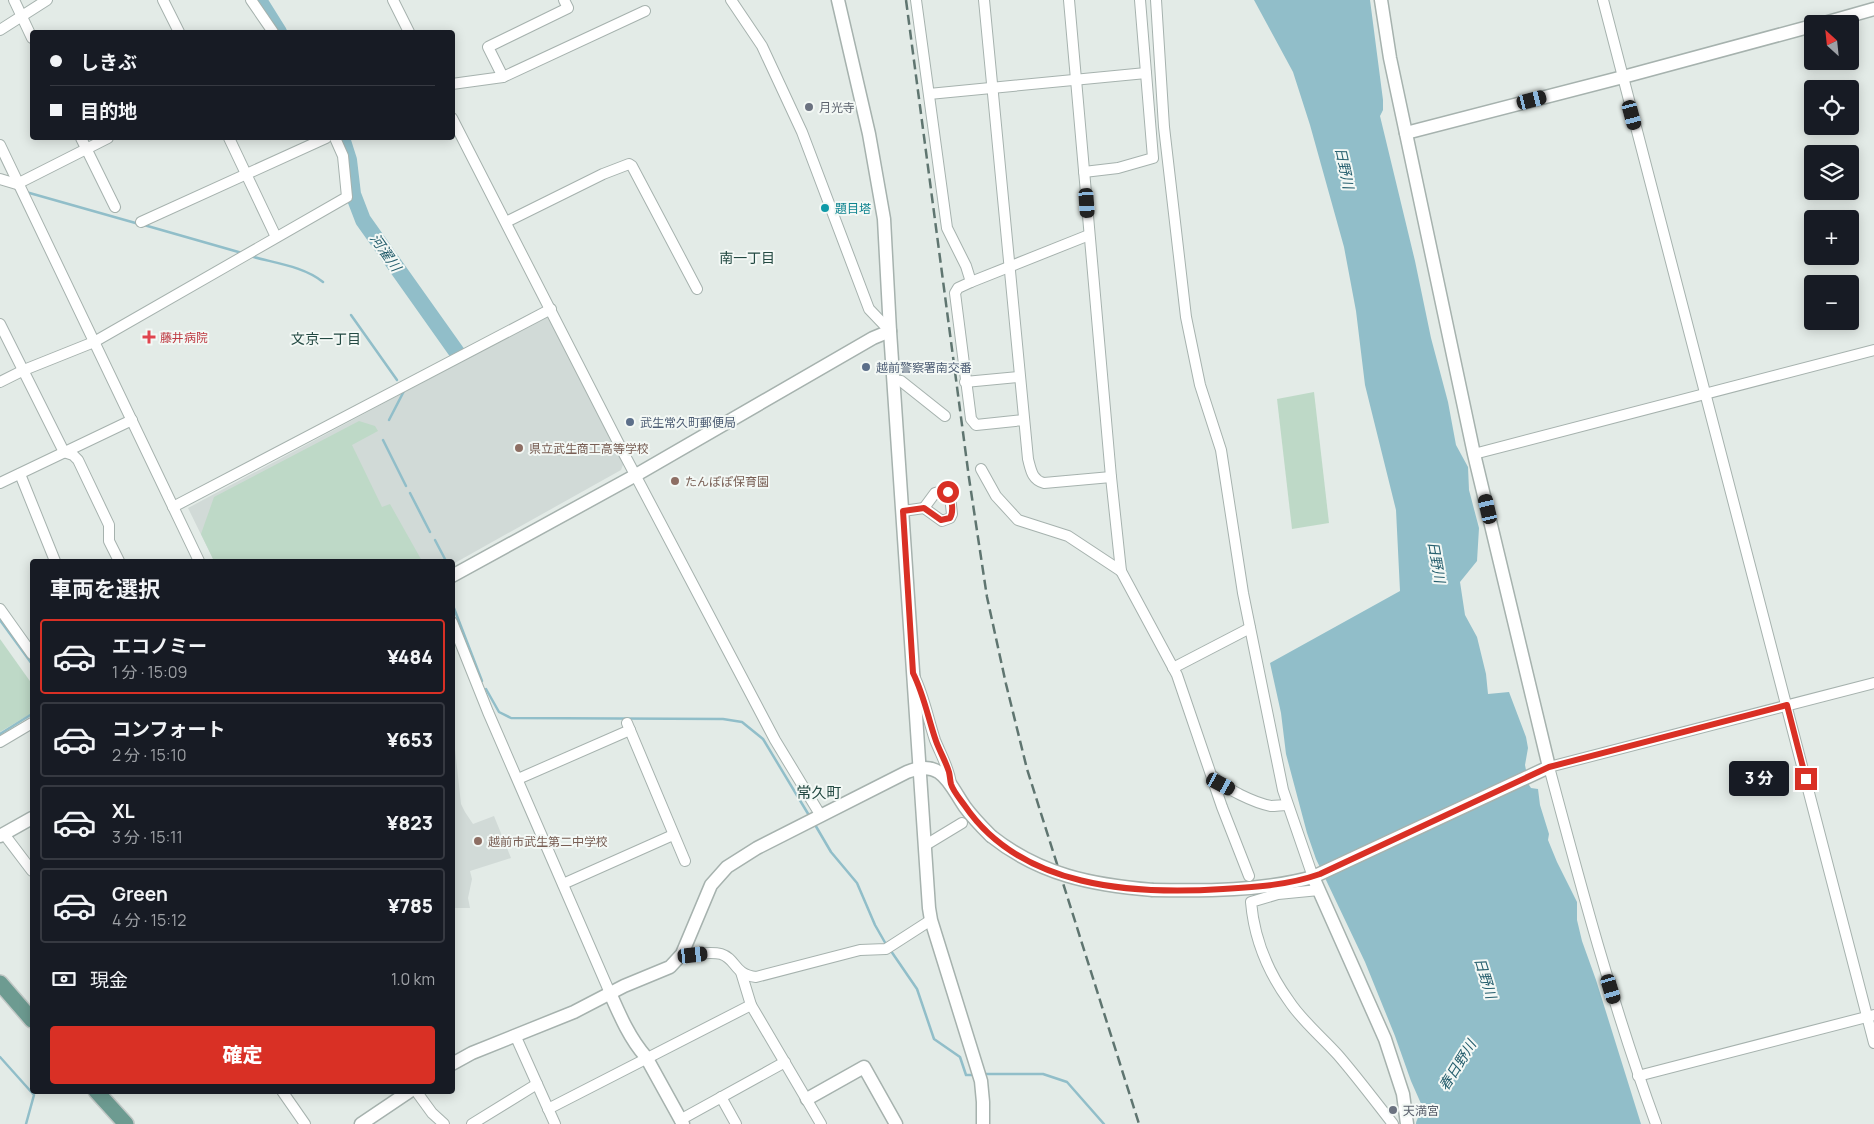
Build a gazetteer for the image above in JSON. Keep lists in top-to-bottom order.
{
  "districts": ["南一丁目", "文京一丁目", "常久町"],
  "water": ["日野川", "河濯川", "春日野川"],
  "places": {
    "other": [
      "月光寺",
      "題目塔",
      "越前警察署南交番",
      "武生常久町郵便局",
      "県立武生商工高等学校",
      "たんぽぽ保育園",
      "越前市武生第二中学校",
      "天満宮"
    ],
    "health": ["藤井病院"]
  },
  "north": "top left",
  "page": {
    "map_buttons": ["+", "−"],
    "banner": ["しきぶ", "目的地"],
    "heading": "車両を選択",
    "list": [
      {
        "name": "エコノミー",
        "note": "1 分 · 15:09",
        "value": "¥484"
      },
      {
        "name": "コンフォート",
        "note": "2 分 · 15:10",
        "value": "¥653"
      },
      {
        "name": "XL",
        "note": "3 分 · 15:11",
        "value": "¥823"
      },
      {
        "name": "Green",
        "note": "4 分 · 15:12",
        "value": "¥785"
      }
    ],
    "bubble": "3 分",
    "pay": ["現金", "1.0 km"],
    "buttons": "確定"
  }
}
